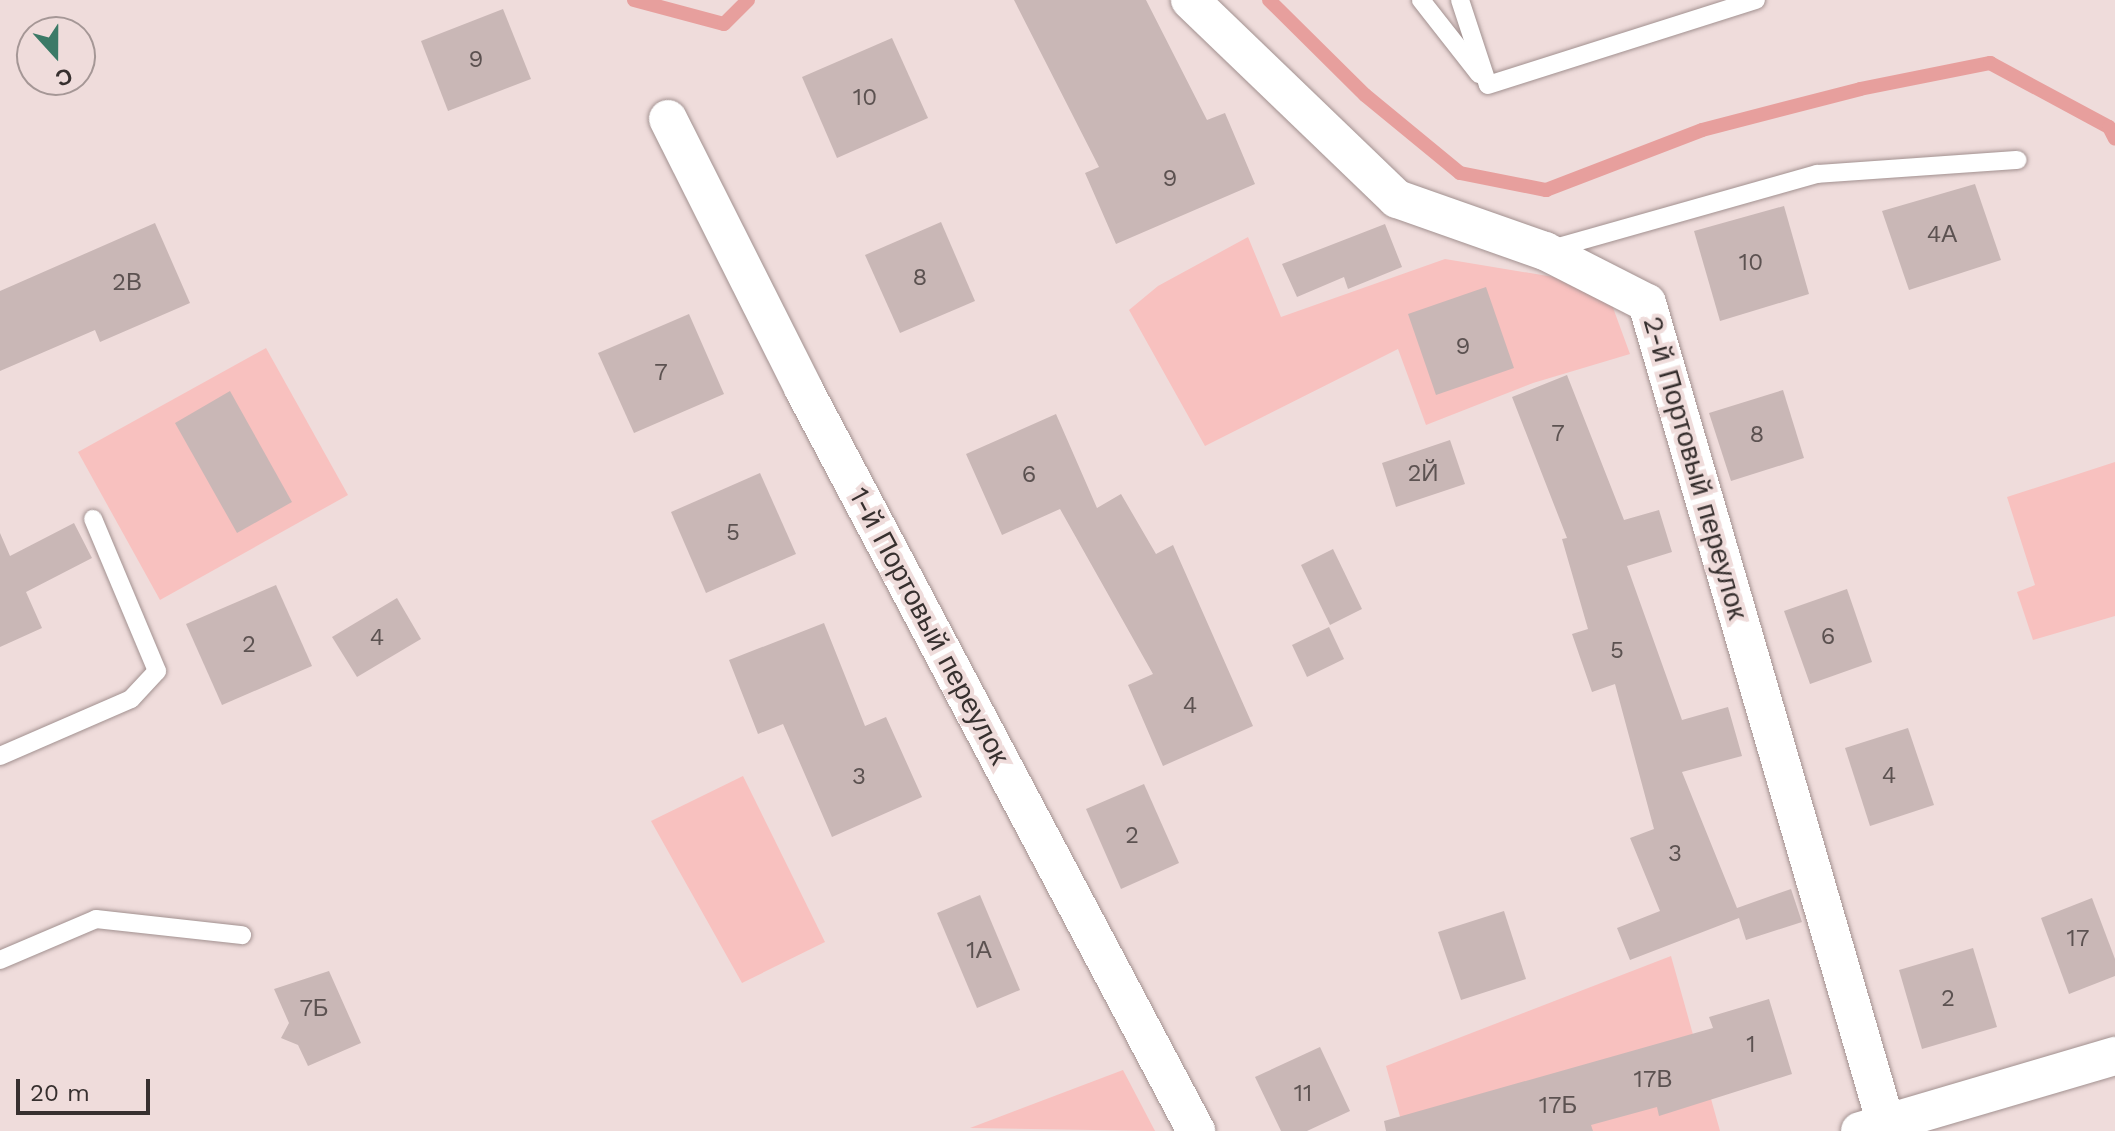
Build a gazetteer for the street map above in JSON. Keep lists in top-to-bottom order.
{
  "streets": {
    "street": ["2-й Портовый переулок", "1-й Портовый переулок"]
  },
  "house_numbers": [
    "9",
    "10",
    "9",
    "4А",
    "10",
    "8",
    "2В",
    "9",
    "7",
    "7",
    "8",
    "2Й",
    "6",
    "5",
    "6",
    "4",
    "2",
    "5",
    "4",
    "4",
    "3",
    "2",
    "3",
    "17",
    "1А",
    "2",
    "7Б",
    "1",
    "17В",
    "11",
    "17Б"
  ],
  "scale_bar": "20 m",
  "north": "bottom"
}
